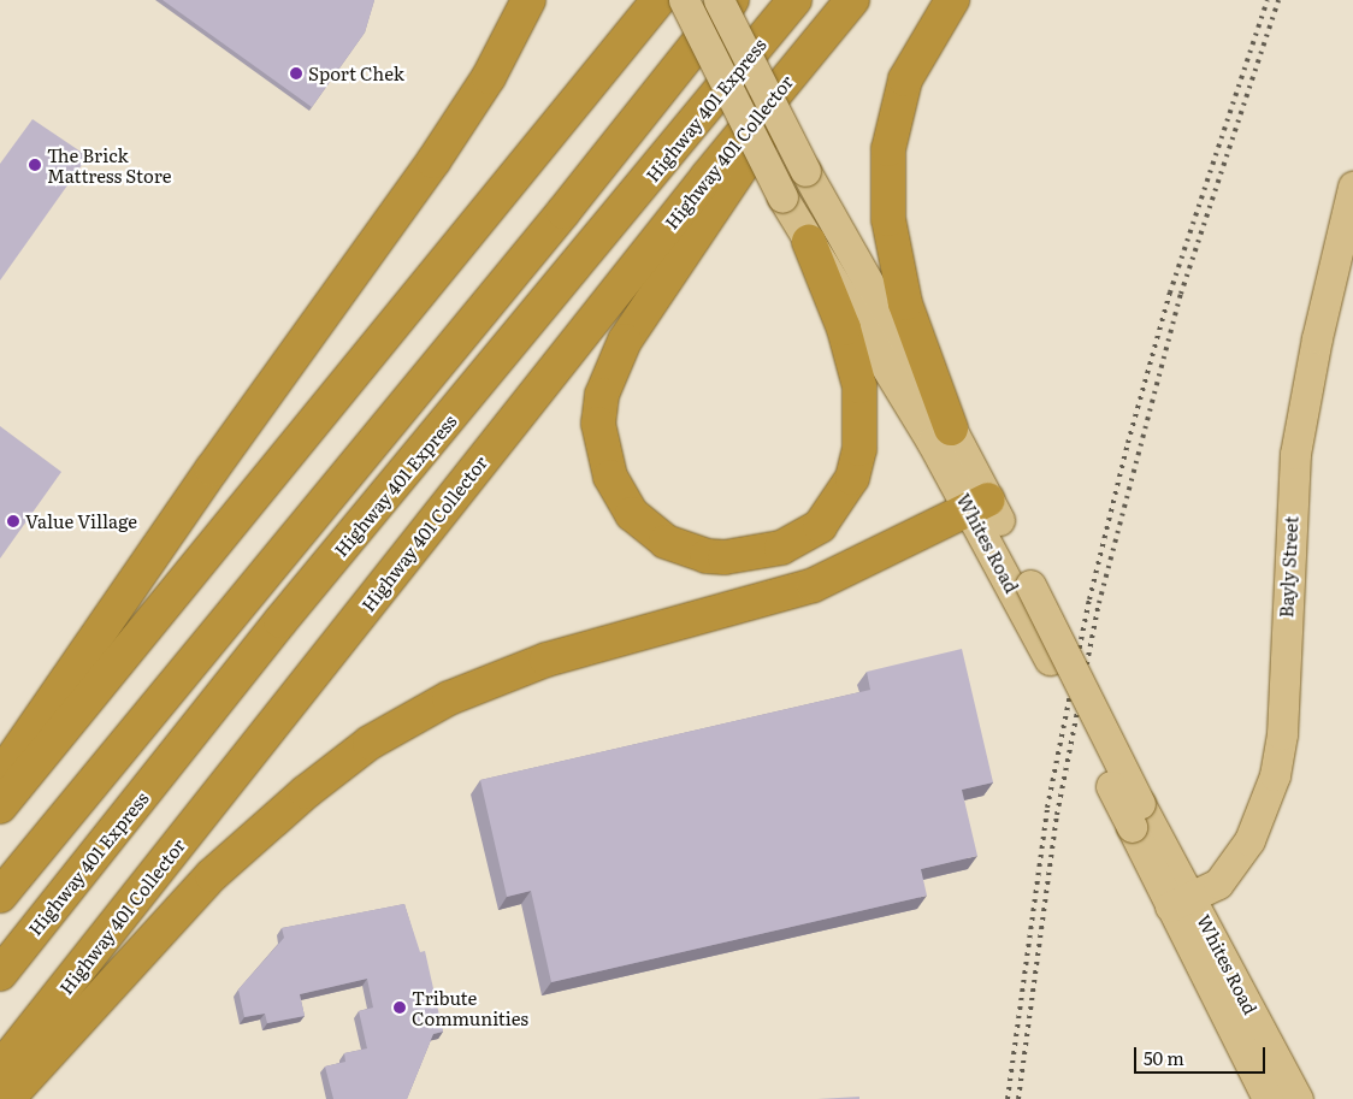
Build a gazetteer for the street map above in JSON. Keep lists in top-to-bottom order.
{
  "streets": {
    "highway": ["Highway 401 Express", "Highway 401 Collector"],
    "main road": ["Whites Road", "Bayly Street"]
  },
  "crossings": [
    ["Whites Road", "Bayly Street"]
  ],
  "places": [
    "Sport Chek",
    "The Brick Mattress Store",
    "Value Village",
    "Tribute Communities"
  ],
  "scale_bar": "50 m"
}
